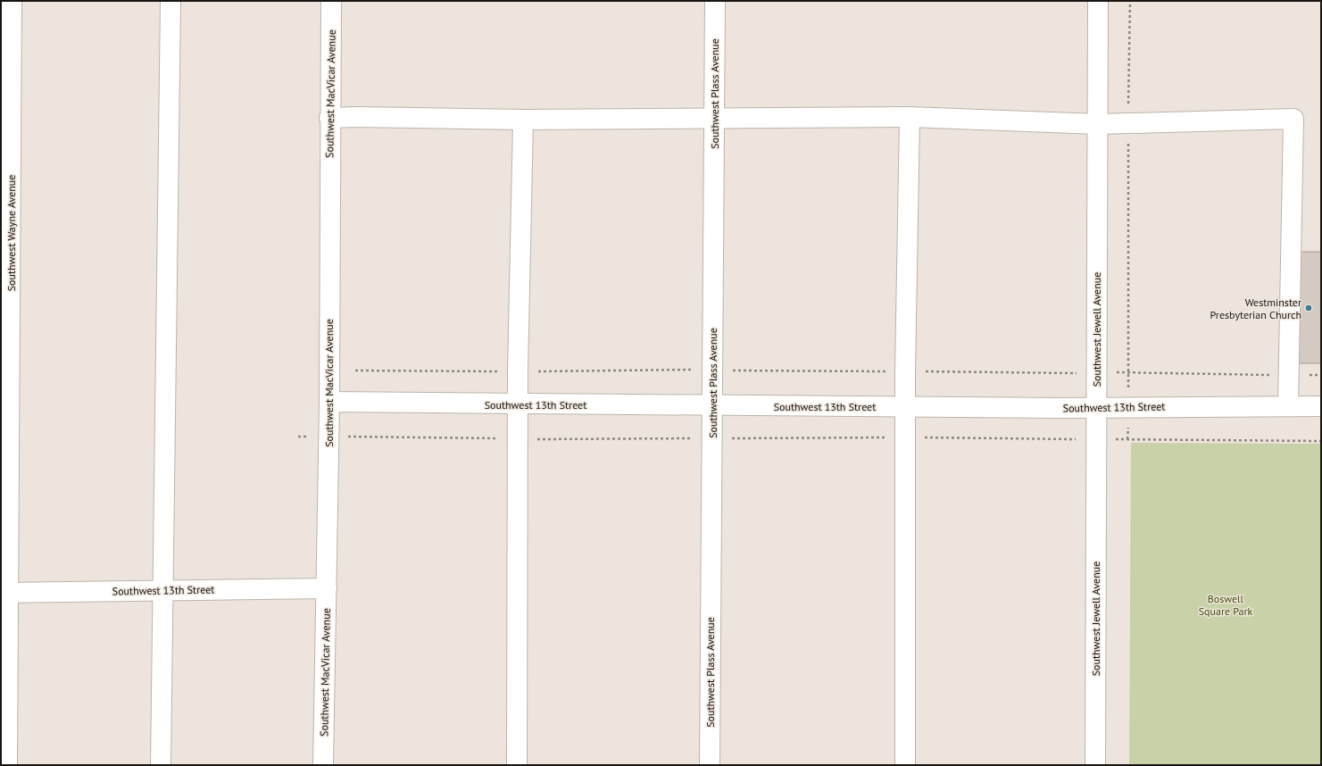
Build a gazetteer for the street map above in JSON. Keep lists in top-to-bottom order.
{
  "streets": {
    "street": [
      "Southwest MacVicar Avenue",
      "Southwest Plass Avenue",
      "Southwest Wayne Avenue",
      "Southwest Jewell Avenue",
      "Southwest 13th Street"
    ]
  },
  "crossings": [
    ["Southwest MacVicar Avenue", "Southwest 13th Street"],
    ["Southwest Plass Avenue", "Southwest 13th Street"],
    ["Southwest Wayne Avenue", "Southwest 13th Street"],
    ["Southwest Jewell Avenue", "Southwest 13th Street"]
  ],
  "parks": ["Boswell Square Park"],
  "places": ["Westminster Presbyterian Church"]
}
